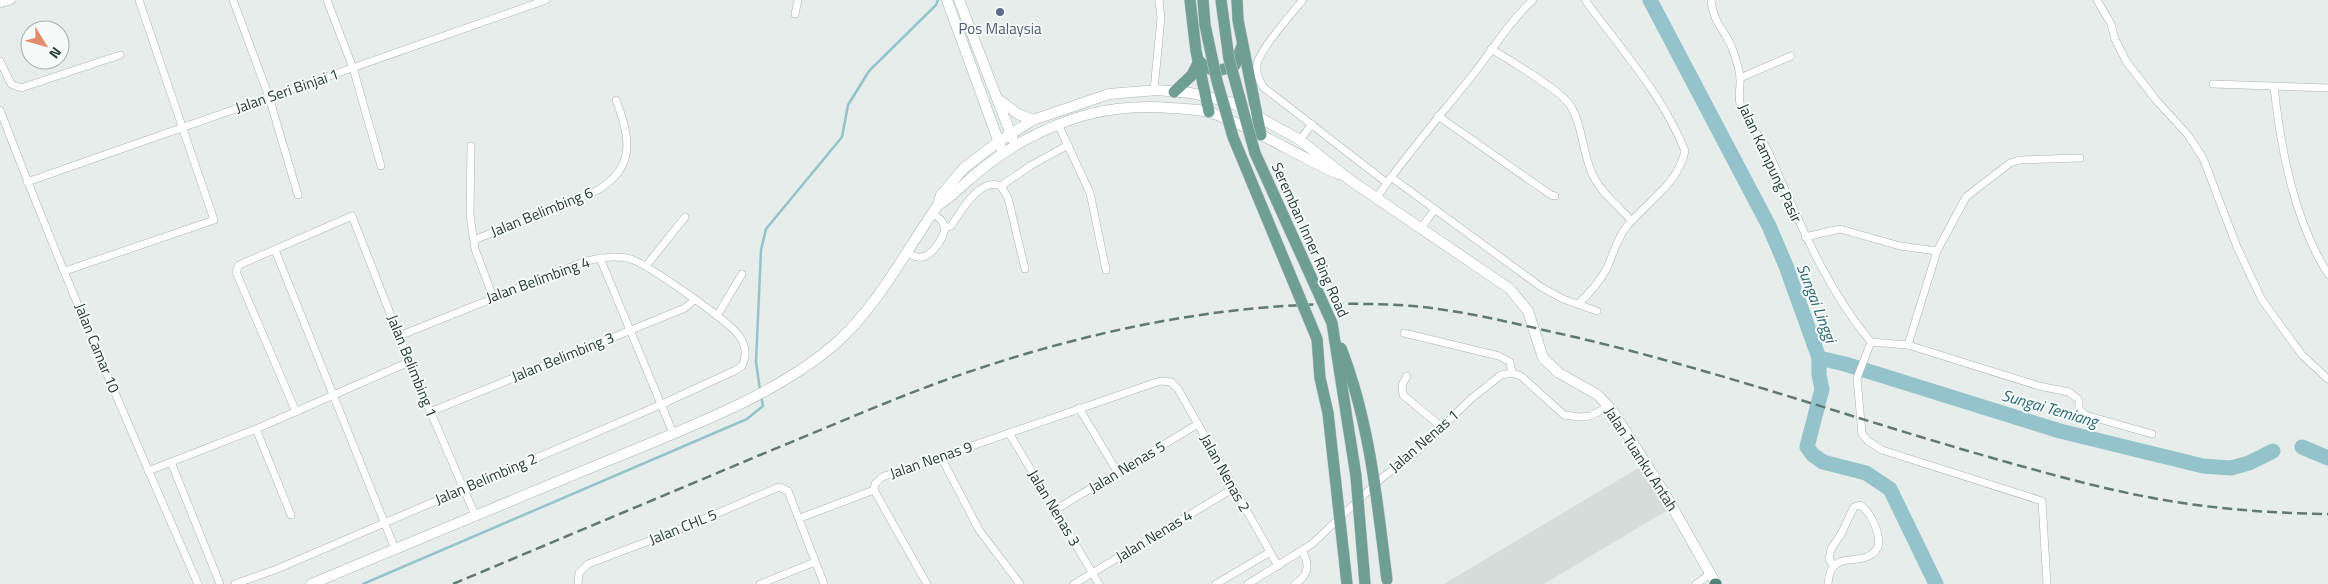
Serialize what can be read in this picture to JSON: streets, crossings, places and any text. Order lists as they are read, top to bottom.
{
  "streets": {
    "main road": ["Seremban Inner Ring Road", "Jalan Tuanku Antah"],
    "street": [
      "Jalan Seri Binjai 1",
      "Jalan Kampung Pasir",
      "Jalan Belimbing 6",
      "Jalan Belimbing 4",
      "Jalan Camar 10",
      "Jalan Belimbing 3",
      "Jalan Belimbing 1",
      "Jalan Nenas 1",
      "Jalan Nenas 9",
      "Jalan Nenas 5",
      "Jalan Nenas 2",
      "Jalan Belimbing 2",
      "Jalan Nenas 3",
      "Jalan CHL 5",
      "Jalan Nenas 4"
    ]
  },
  "crossings": [
    ["Jalan Seri Binjai 1", "Jalan Camar 10"],
    ["Jalan Belimbing 4", "Jalan Belimbing 3"],
    ["Jalan Belimbing 4", "Jalan Belimbing 1"],
    ["Jalan Belimbing 4", "Jalan Belimbing 2"],
    ["Jalan Belimbing 3", "Jalan Belimbing 1"],
    ["Jalan Belimbing 1", "Jalan Belimbing 2"],
    ["Jalan Nenas 1", "Jalan Nenas 2"],
    ["Jalan Nenas 9", "Jalan Nenas 2"],
    ["Jalan Nenas 9", "Jalan Nenas 3"],
    ["Jalan Nenas 5", "Jalan Nenas 2"],
    ["Jalan Nenas 5", "Jalan Nenas 3"],
    ["Jalan Nenas 2", "Jalan Nenas 4"],
    ["Jalan Nenas 3", "Jalan Nenas 4"]
  ],
  "water": ["Sungai Linggi", "Sungai Temiang"],
  "places": ["Pos Malaysia"],
  "north": "bottom right"
}
